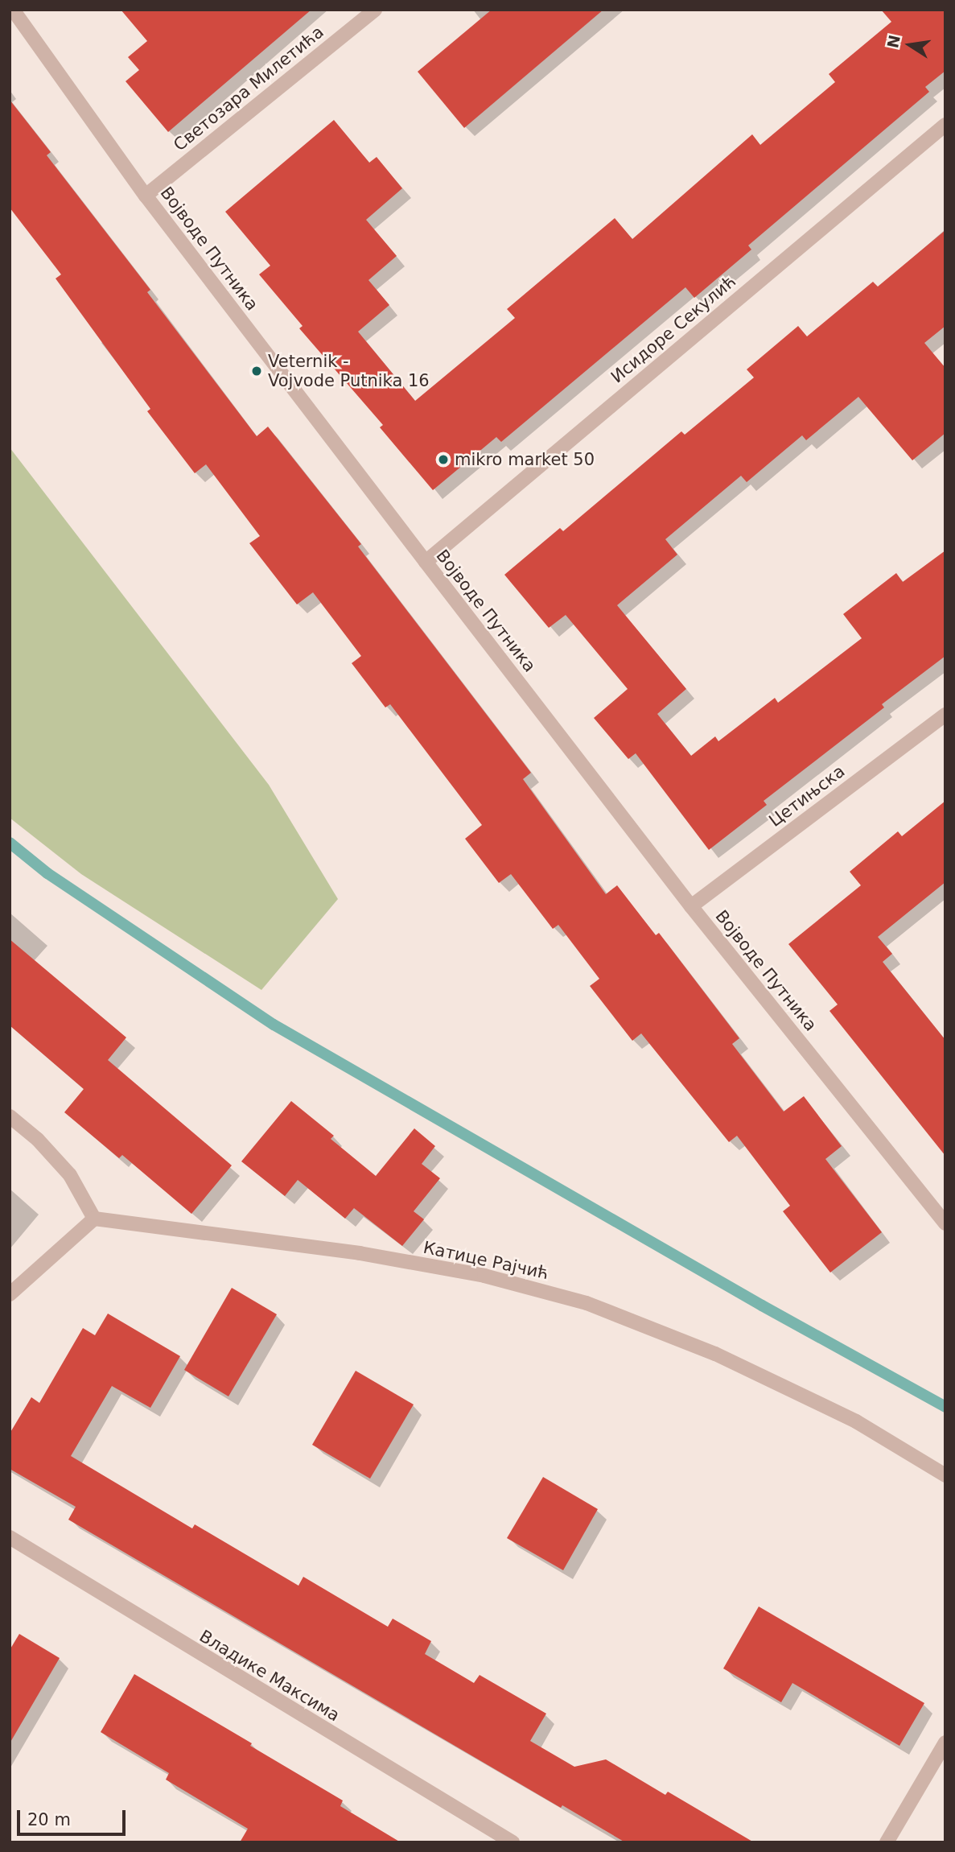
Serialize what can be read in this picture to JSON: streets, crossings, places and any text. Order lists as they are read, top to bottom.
{
  "streets": {
    "street": [
      "Светозара Милетића",
      "Војводе Путника",
      "Исидоре Секулић",
      "Цетињска",
      "Катице Рајчић",
      "Владике Максима"
    ]
  },
  "crossings": [
    ["Светозара Милетића", "Војводе Путника"],
    ["Војводе Путника", "Исидоре Секулић"],
    ["Војводе Путника", "Цетињска"]
  ],
  "places": ["Veternik - Vojvode Putnika 16", "mikro market 50"],
  "scale_bar": "20 m",
  "north": "left"
}
